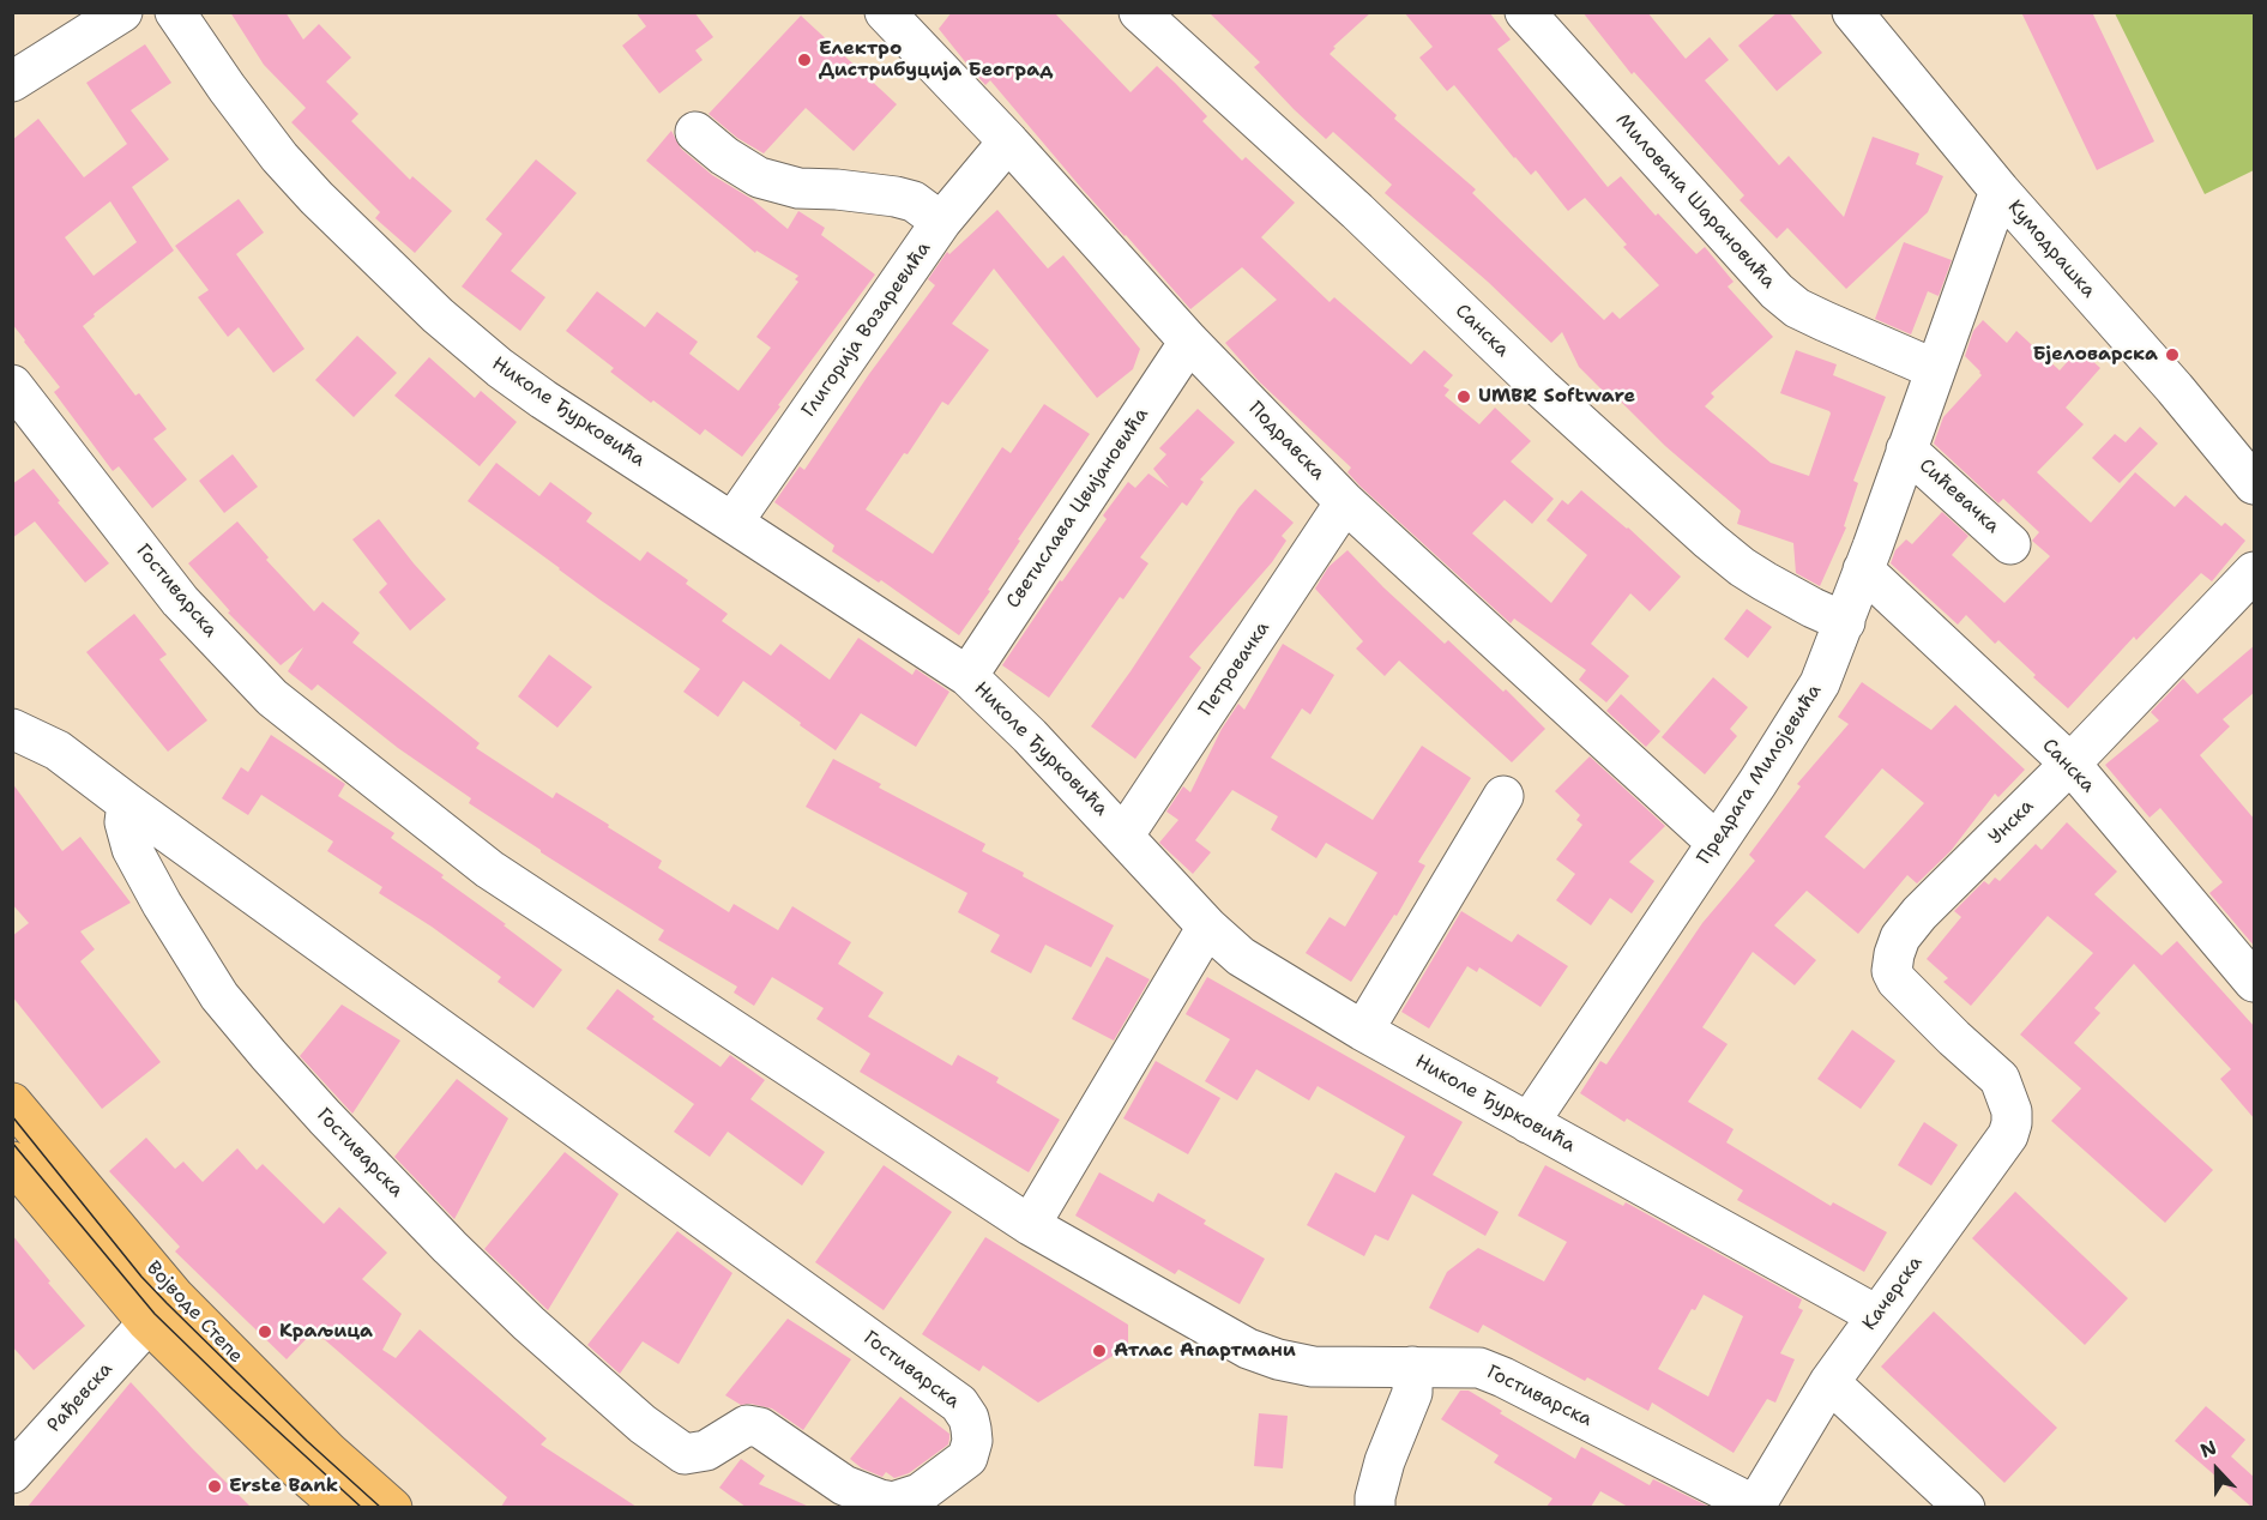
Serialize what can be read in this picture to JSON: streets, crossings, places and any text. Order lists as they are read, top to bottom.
{
  "streets": {
    "main road": ["Војводе Степе"],
    "street": [
      "Милована Шарановића",
      "Кумодрашка",
      "Глигорија Возаревића",
      "Санска",
      "Николе Ђурковића",
      "Подравска",
      "Сићевачка",
      "Светислава Цвијановића",
      "Гостиварска",
      "Петровачка",
      "Предрага Милојевића",
      "Унска",
      "Качерска",
      "Рађевска"
    ]
  },
  "crossings": [
    ["Милована Шарановића", "Предрага Милојевића"],
    ["Кумодрашка", "Предрага Милојевића"],
    ["Глигорија Возаревића", "Николе Ђурковића"],
    ["Глигорија Возаревића", "Подравска"],
    ["Санска", "Предрага Милојевића"],
    ["Санска", "Унска"],
    ["Николе Ђурковића", "Светислава Цвијановића"],
    ["Николе Ђурковића", "Петровачка"],
    ["Николе Ђурковића", "Предрага Милојевића"],
    ["Николе Ђурковића", "Качерска"],
    ["Подравска", "Светислава Цвијановића"],
    ["Подравска", "Петровачка"],
    ["Подравска", "Предрага Милојевића"],
    ["Сићевачка", "Предрага Милојевића"],
    ["Гостиварска", "Качерска"],
    ["Унска", "Качерска"],
    ["Војводе Степе", "Рађевска"]
  ],
  "places": [
    "Електро Дистрибуција Београд",
    "Бјеловарска",
    "UMBR Software",
    "Краљица",
    "Атлас Апартмани",
    "Erste Bank"
  ],
  "north": "top"
}
